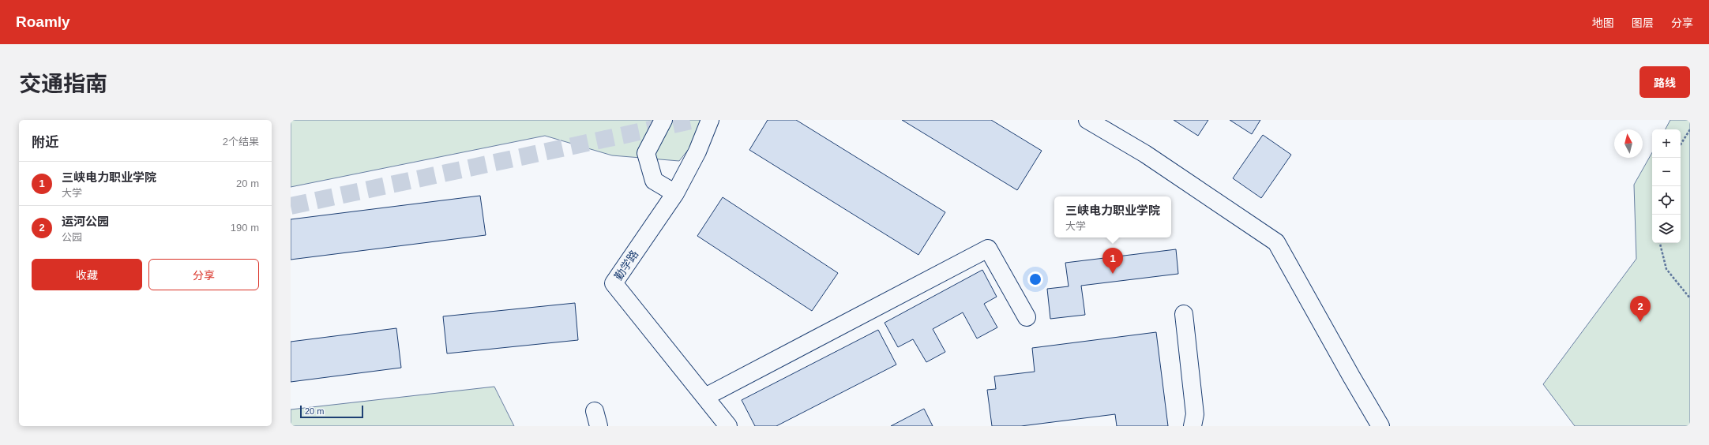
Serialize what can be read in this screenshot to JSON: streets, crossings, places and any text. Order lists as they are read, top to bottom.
{
  "streets": {
    "lane": ["勤学路"]
  },
  "scale_bar": "20 m",
  "north": "top",
  "page": {
    "header": "Roamly",
    "nav": ["地图", "图层", "分享"],
    "title": "交通指南",
    "buttons": [
      "路线",
      ["收藏", "分享"]
    ],
    "heading": ["附近", "2个结果"],
    "map_buttons": ["+", "−"],
    "list": [
      {
        "mark": "1",
        "name": "三峡电力职业学院",
        "note": "大学",
        "value": "20 m"
      },
      {
        "mark": "2",
        "name": "运河公园",
        "note": "公园",
        "value": "190 m"
      }
    ],
    "popup": ["三峡电力职业学院", "大学"],
    "pins": ["1", "2"],
    "scale": "20 m"
  }
}
